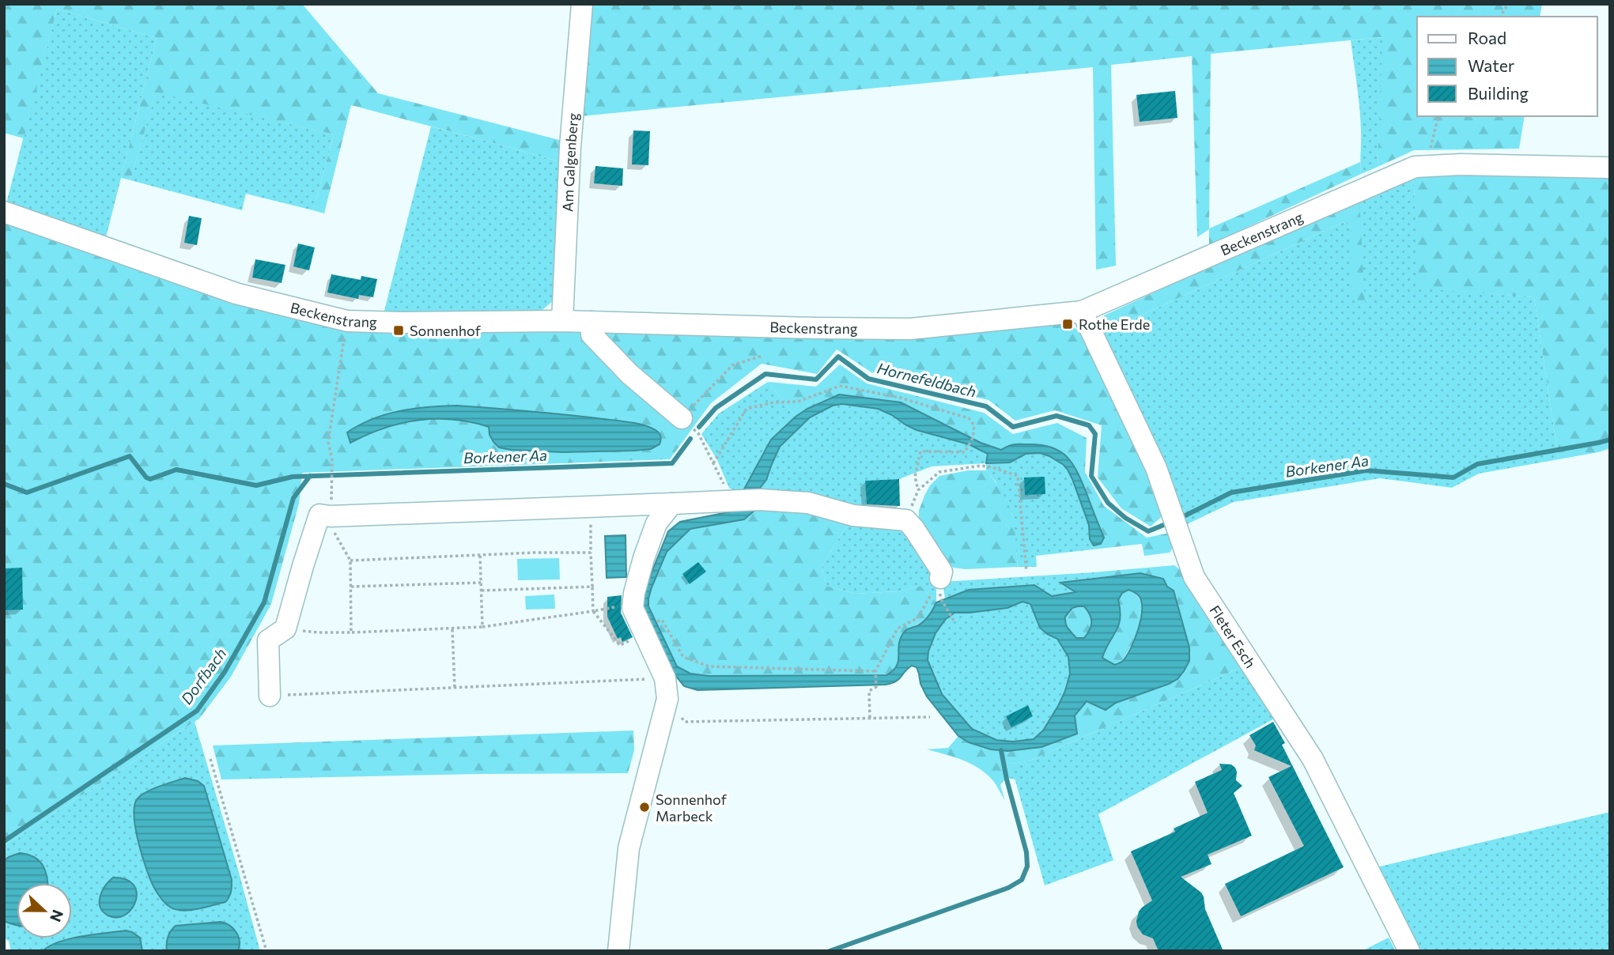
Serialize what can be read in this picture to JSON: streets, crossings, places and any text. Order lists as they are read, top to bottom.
{
  "streets": {
    "street": ["Am Galgenberg", "Beckenstrang", "Fleter Esch"]
  },
  "crossings": [
    ["Am Galgenberg", "Beckenstrang"],
    ["Beckenstrang", "Fleter Esch"]
  ],
  "water": ["Hornefeldbach", "Borkener Aa", "Dorfbach"],
  "places": {
    "transit": ["Rothe Erde", "Sonnenhof"],
    "other": ["Sonnenhof Marbeck"]
  },
  "legend": ["Road", "Water", "Building"],
  "north": "right"
}
